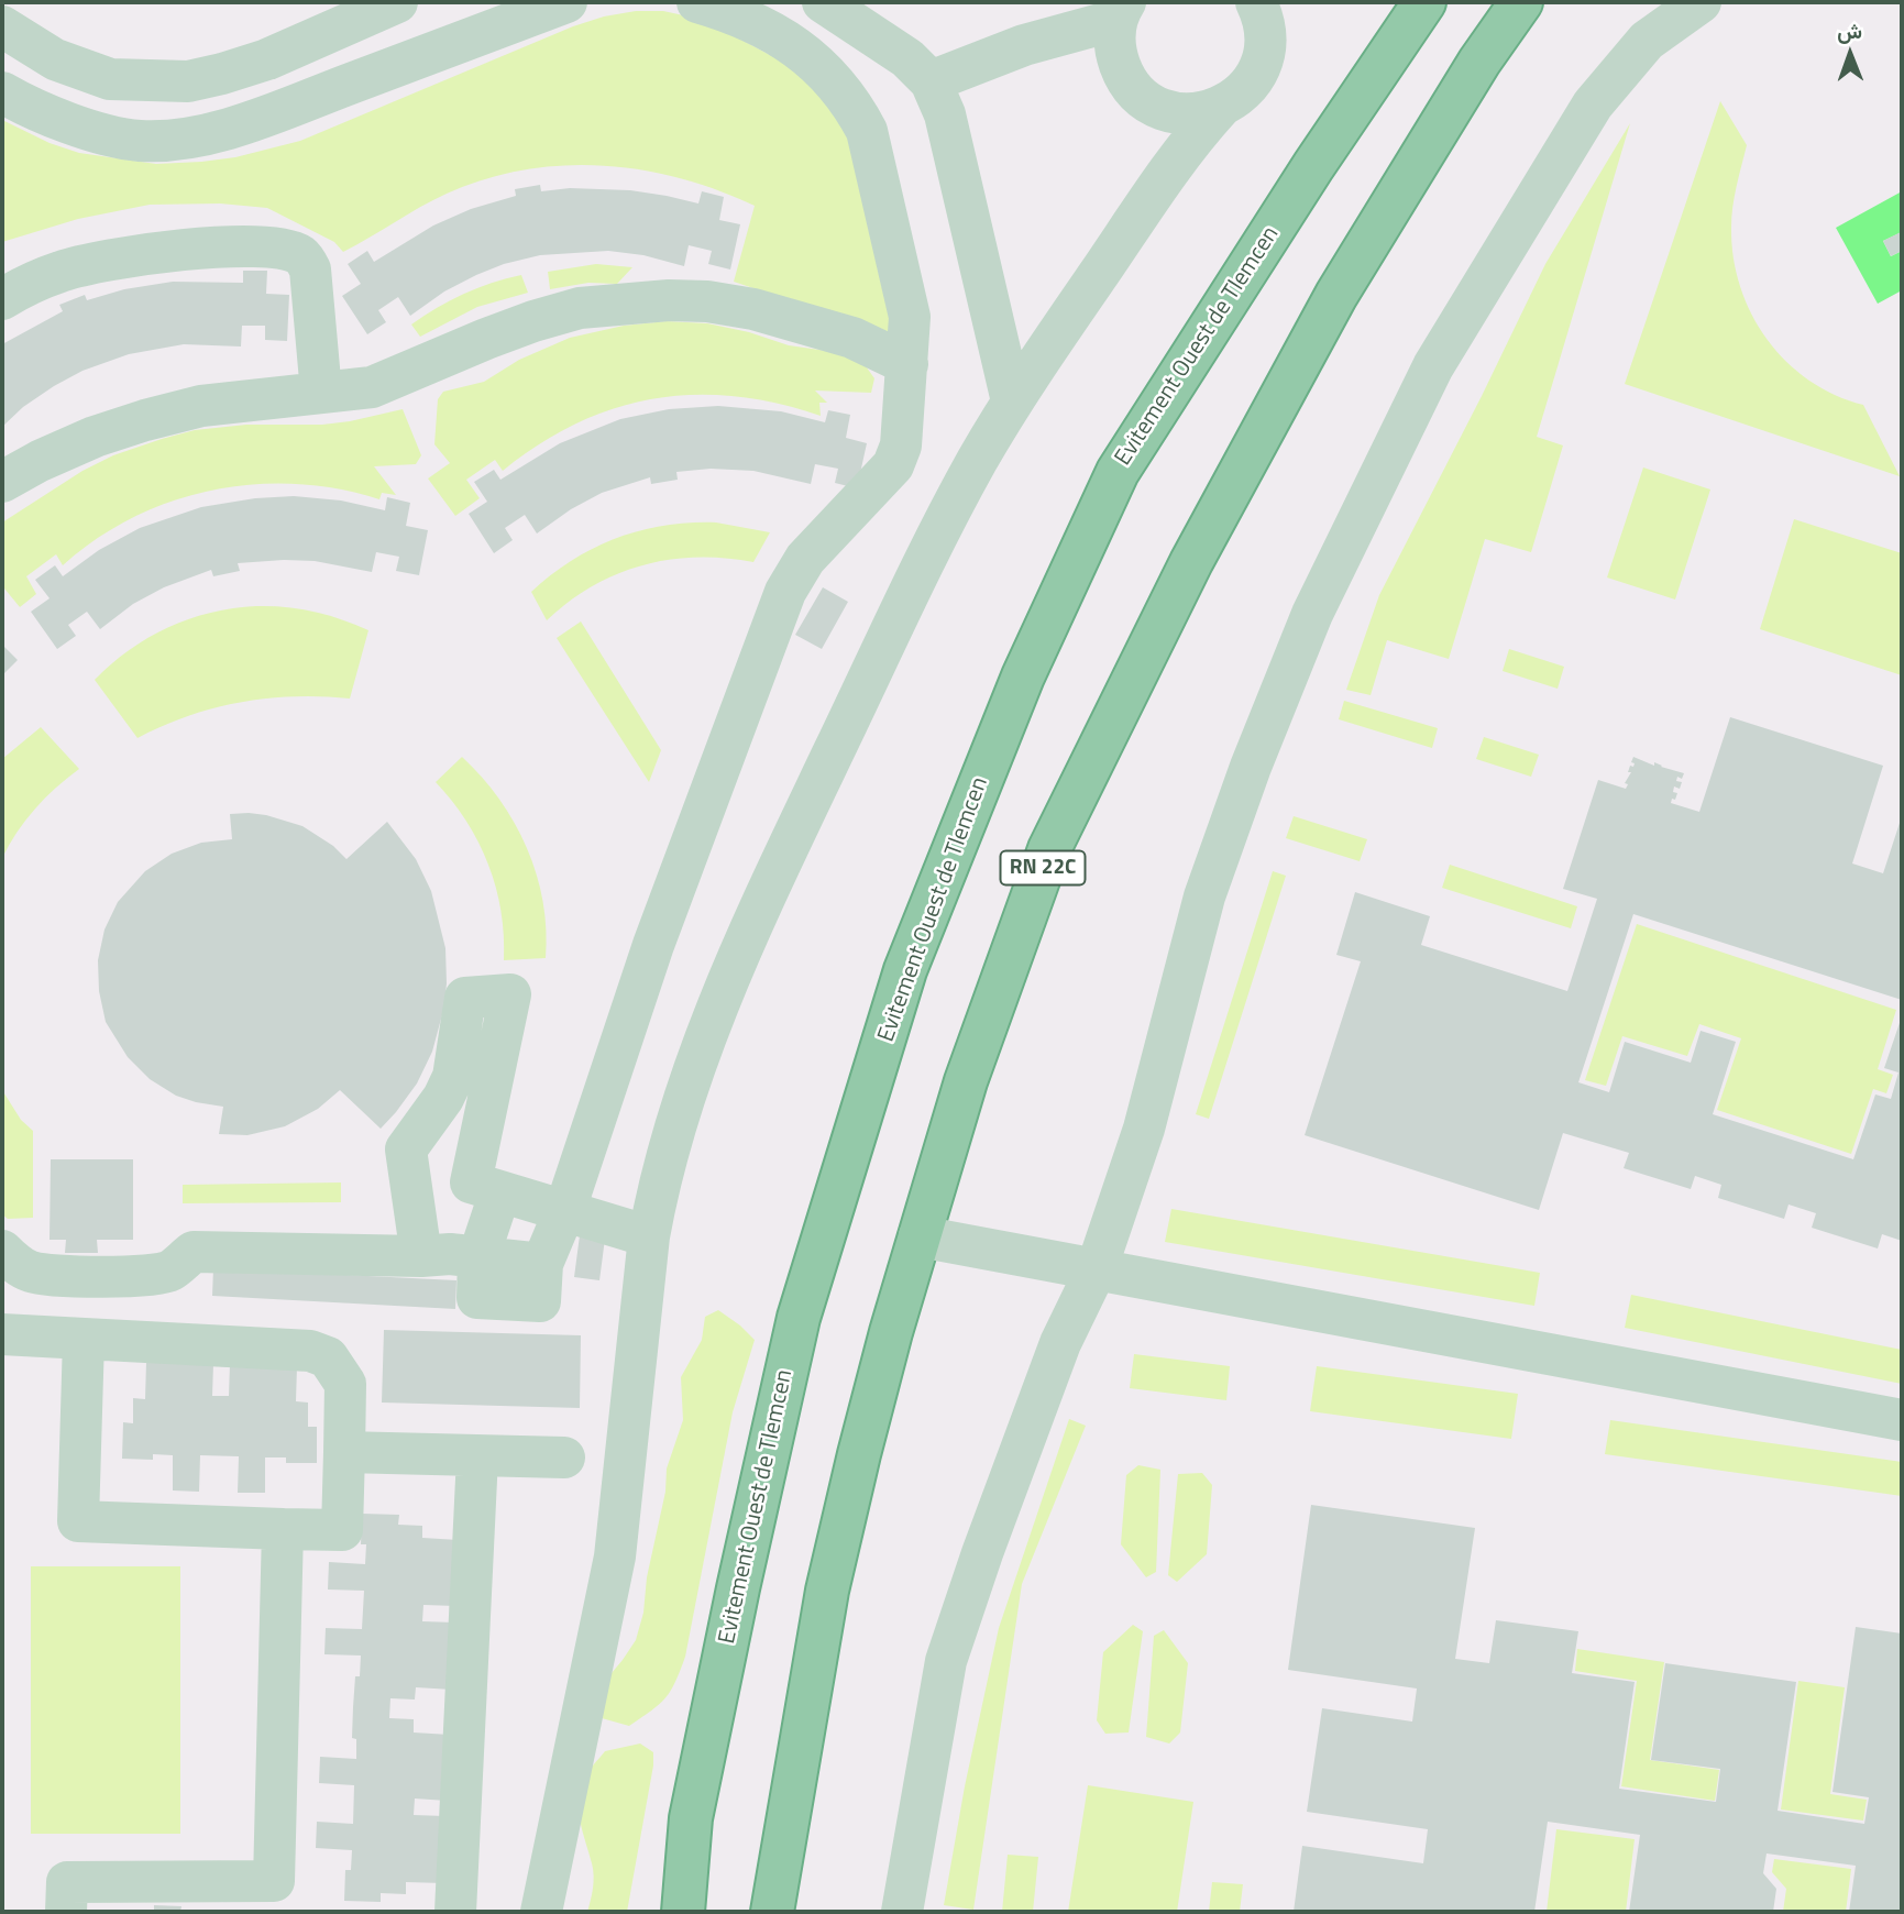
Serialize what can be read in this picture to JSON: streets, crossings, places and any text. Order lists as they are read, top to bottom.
{
  "streets": {
    "highway": ["Evitement Ouest de Tlemcen", "RN 22C"]
  },
  "north": "top"
}
